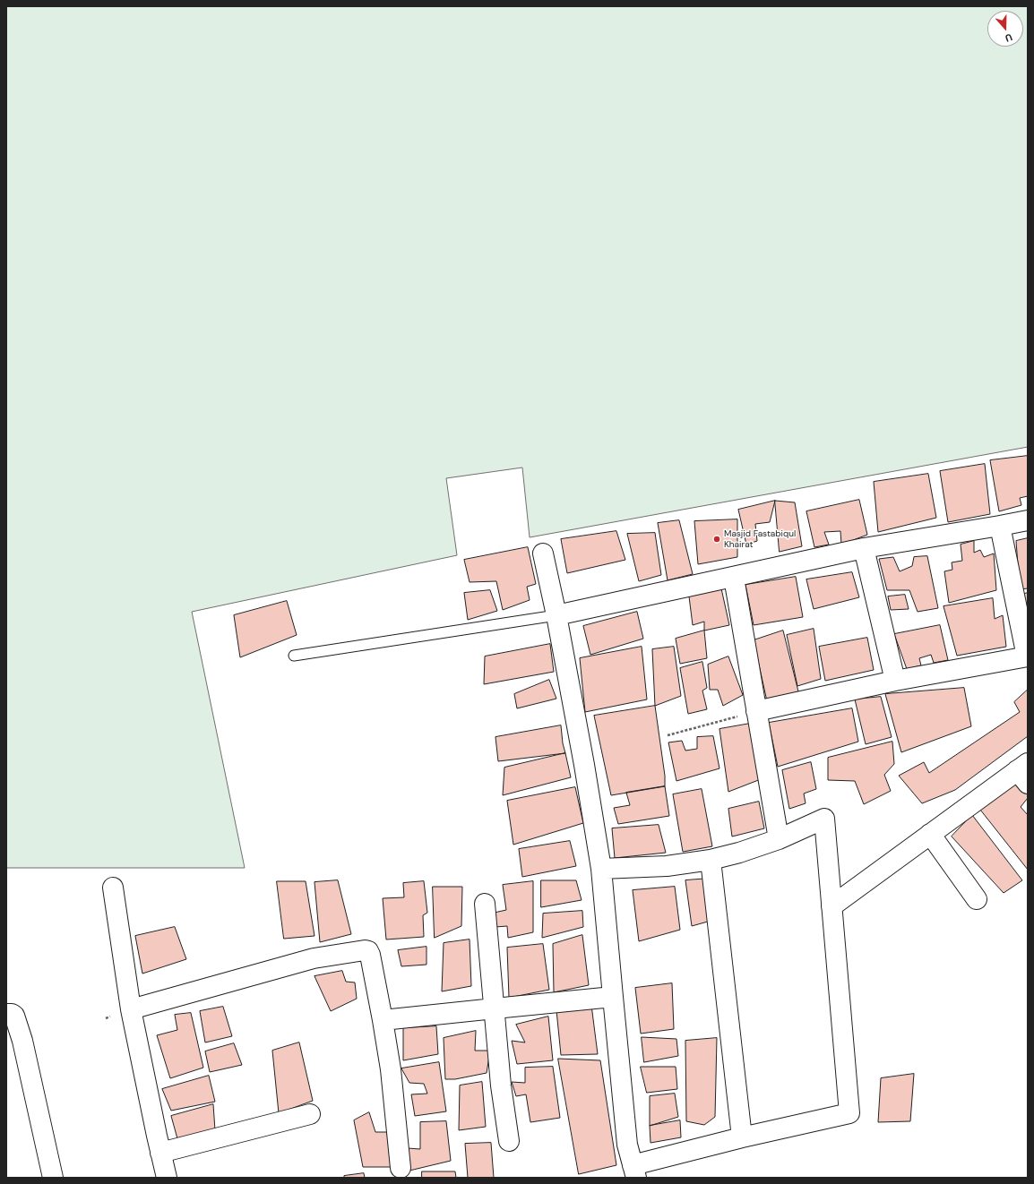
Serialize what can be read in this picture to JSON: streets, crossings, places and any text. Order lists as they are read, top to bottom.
{
  "places": ["Masjid Fastabiqul Khairat"],
  "north": "bottom"
}
